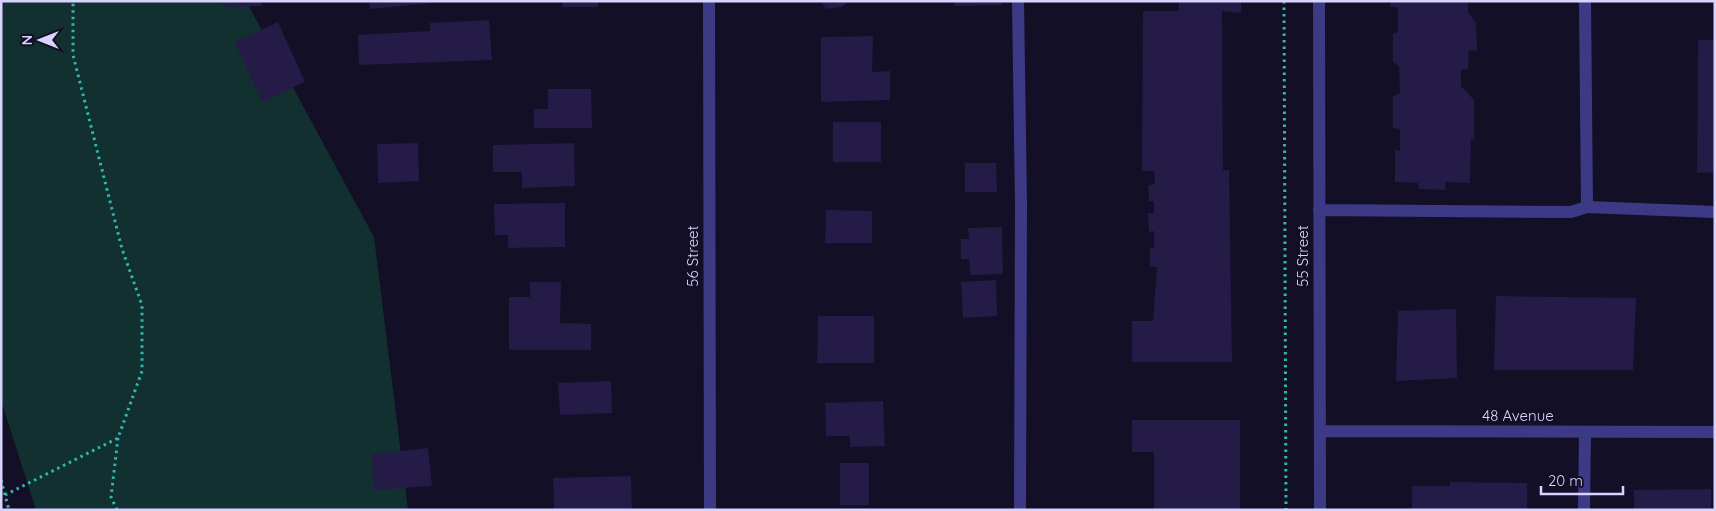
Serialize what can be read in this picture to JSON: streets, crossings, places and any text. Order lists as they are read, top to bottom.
{
  "streets": {
    "street": ["56 Street", "55 Street", "48 Avenue"]
  },
  "crossings": [
    ["55 Street", "48 Avenue"]
  ],
  "scale_bar": "20 m",
  "north": "left"
}
